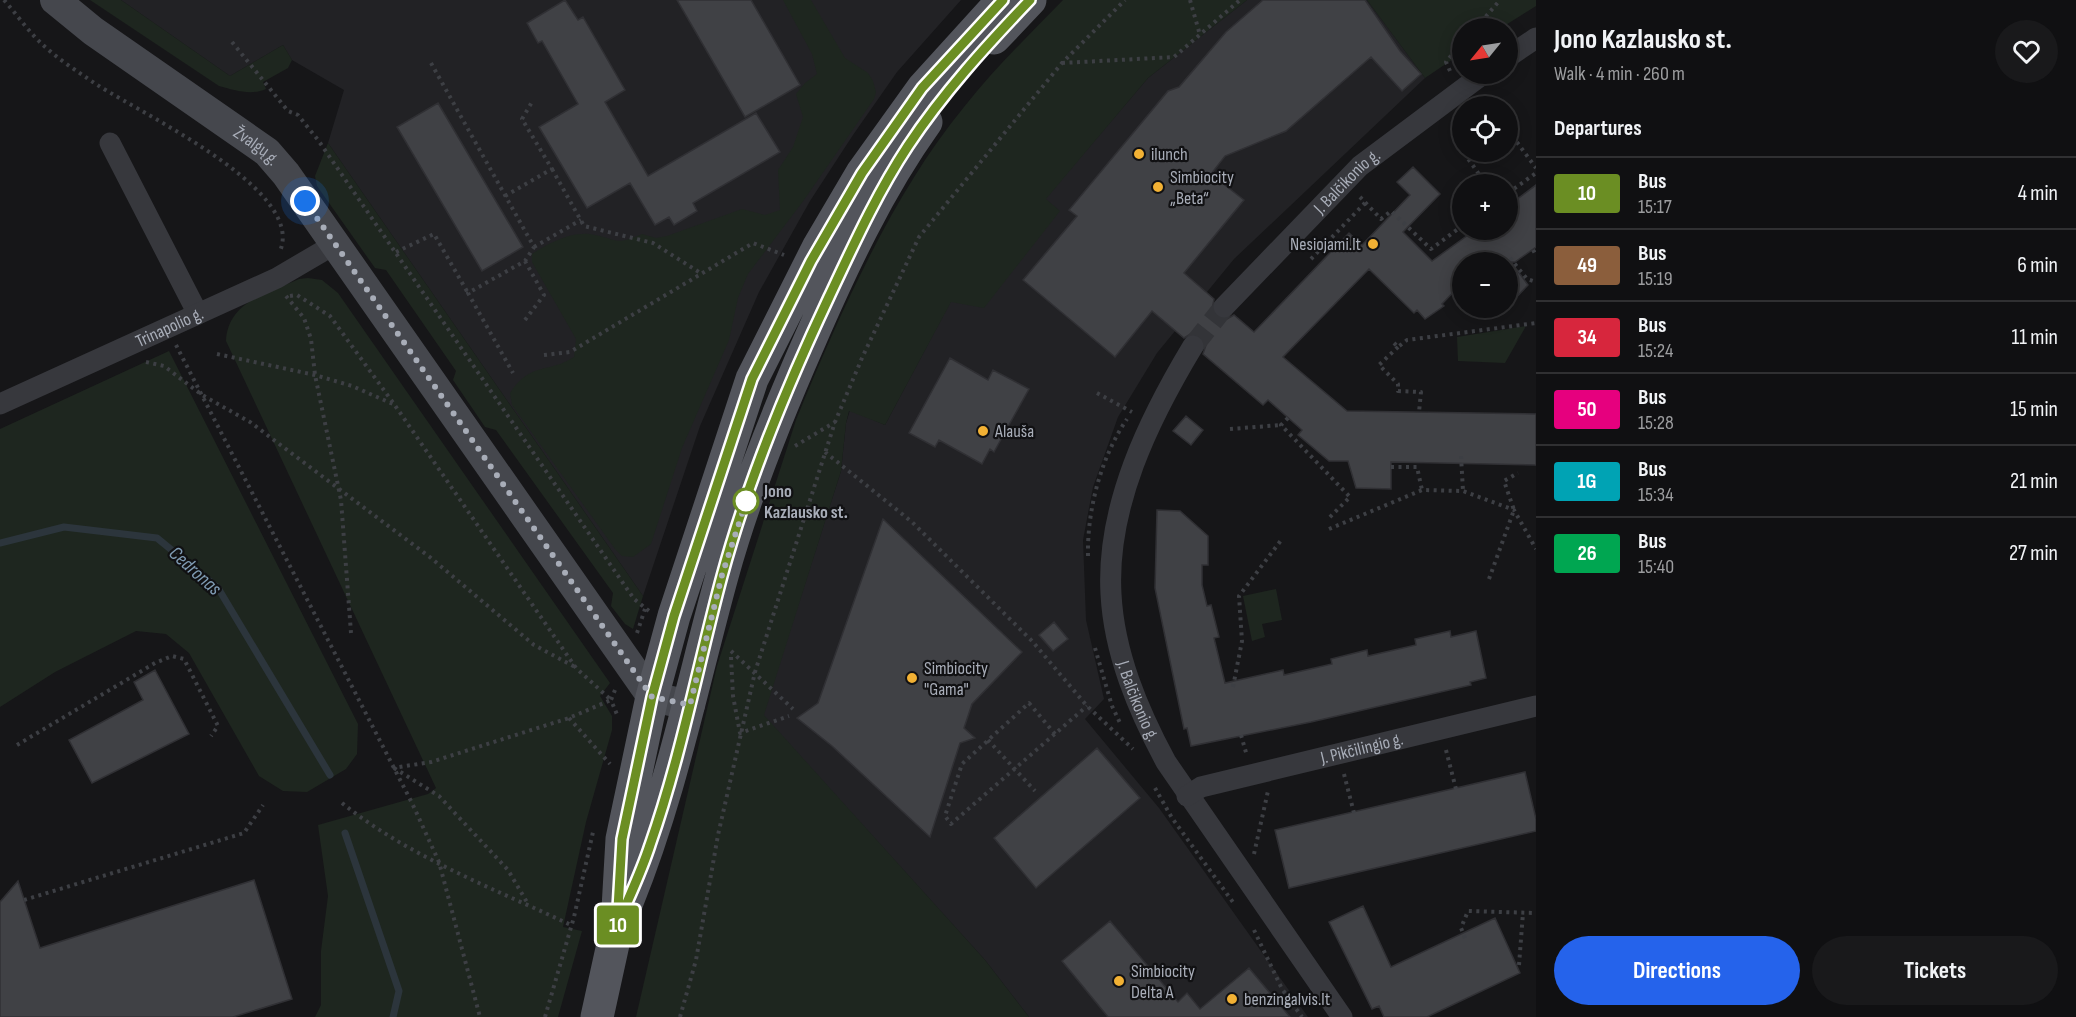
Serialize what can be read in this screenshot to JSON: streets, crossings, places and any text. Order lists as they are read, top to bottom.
{
  "streets": {
    "main road": ["Žvalgų g."],
    "street": ["J. Balčikonio g.", "Trinapolio g.", "J. Pikčilingio g."]
  },
  "crossings": [
    ["Žvalgų g.", "Trinapolio g."],
    ["J. Balčikonio g.", "J. Pikčilingio g."]
  ],
  "water": ["Cedronas"],
  "places": [
    "ilunch",
    "Simbiocity „Beta“",
    "Nesiojami.lt",
    "Alauša",
    "Jono Kazlausko st.",
    "Simbiocity \"Gama\"",
    "Simbiocity Delta A",
    "benzingalvis.lt"
  ],
  "lines": ["bus line 10"],
  "north": "bottom left",
  "page": {
    "on_map": "10",
    "heading": [
      ["Jono Kazlausko st.", "Walk · 4 min · 260 m"],
      "Departures"
    ],
    "map_buttons": ["+", "−"],
    "list": [
      {
        "mark": "10",
        "name": "Bus",
        "note": "15:17",
        "value": "4 min"
      },
      {
        "mark": "49",
        "name": "Bus",
        "note": "15:19",
        "value": "6 min"
      },
      {
        "mark": "34",
        "name": "Bus",
        "note": "15:24",
        "value": "11 min"
      },
      {
        "mark": "50",
        "name": "Bus",
        "note": "15:28",
        "value": "15 min"
      },
      {
        "mark": "1G",
        "name": "Bus",
        "note": "15:34",
        "value": "21 min"
      },
      {
        "mark": "26",
        "name": "Bus",
        "note": "15:40",
        "value": "27 min"
      }
    ],
    "buttons": ["Directions", "Tickets"]
  }
}
